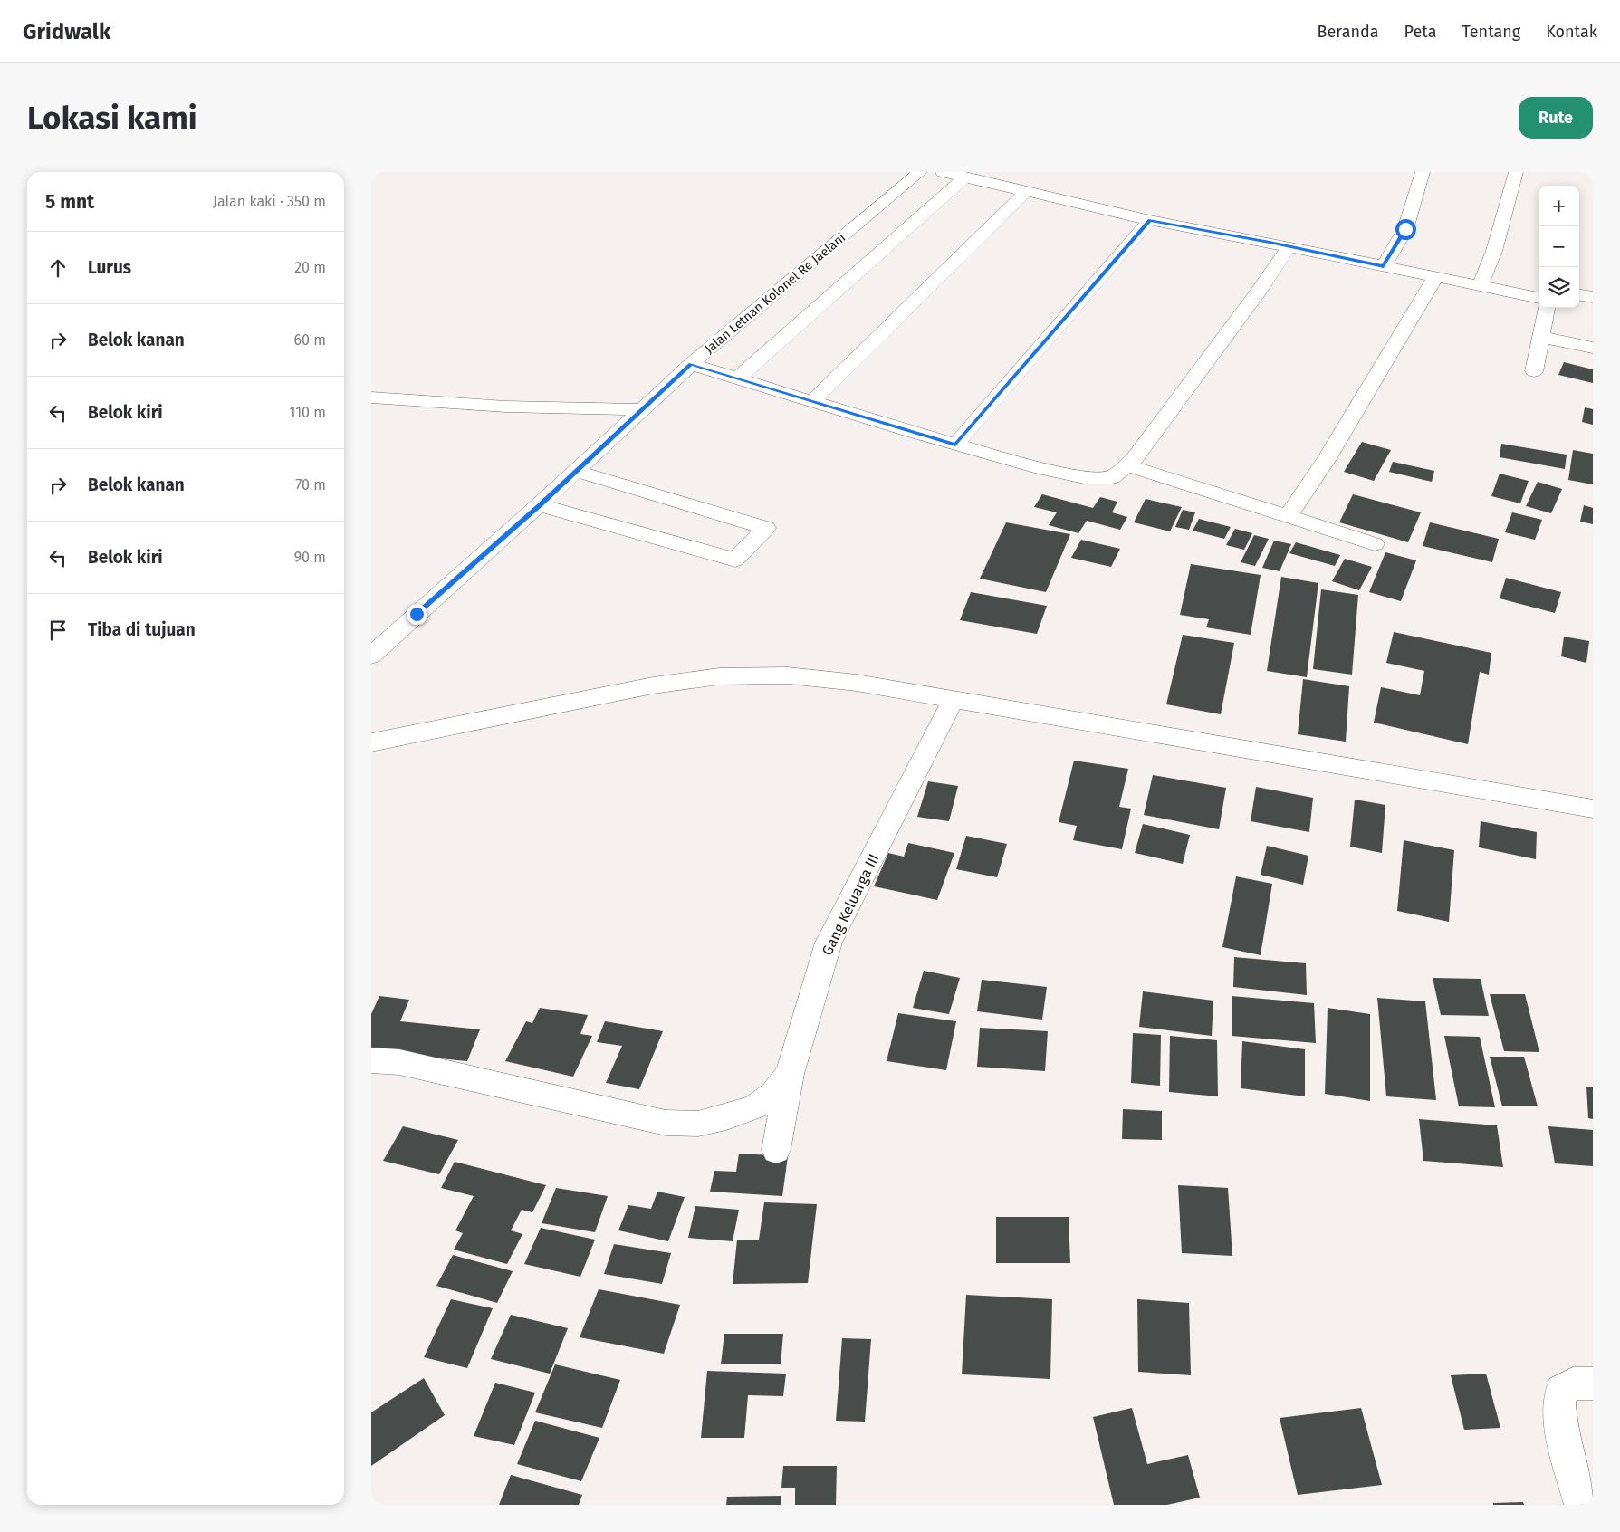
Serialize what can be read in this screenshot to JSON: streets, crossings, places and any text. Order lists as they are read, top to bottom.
{
  "streets": {
    "street": ["Jalan Letnan Kolonel Re Jaelani", "Gang Keluarga III"]
  },
  "page": {
    "header": "Gridwalk",
    "nav": [
      "Beranda",
      "Peta",
      "Tentang",
      "Kontak"
    ],
    "buttons": "Rute",
    "title": "Lokasi kami",
    "heading": ["5 mnt", "Jalan kaki · 350 m"],
    "map_buttons": ["+", "−"],
    "list": [
      ["Lurus", "20 m"],
      ["Belok kanan", "60 m"],
      ["Belok kiri", "110 m"],
      ["Belok kanan", "70 m"],
      ["Belok kiri", "90 m"],
      "Tiba di tujuan"
    ]
  }
}
